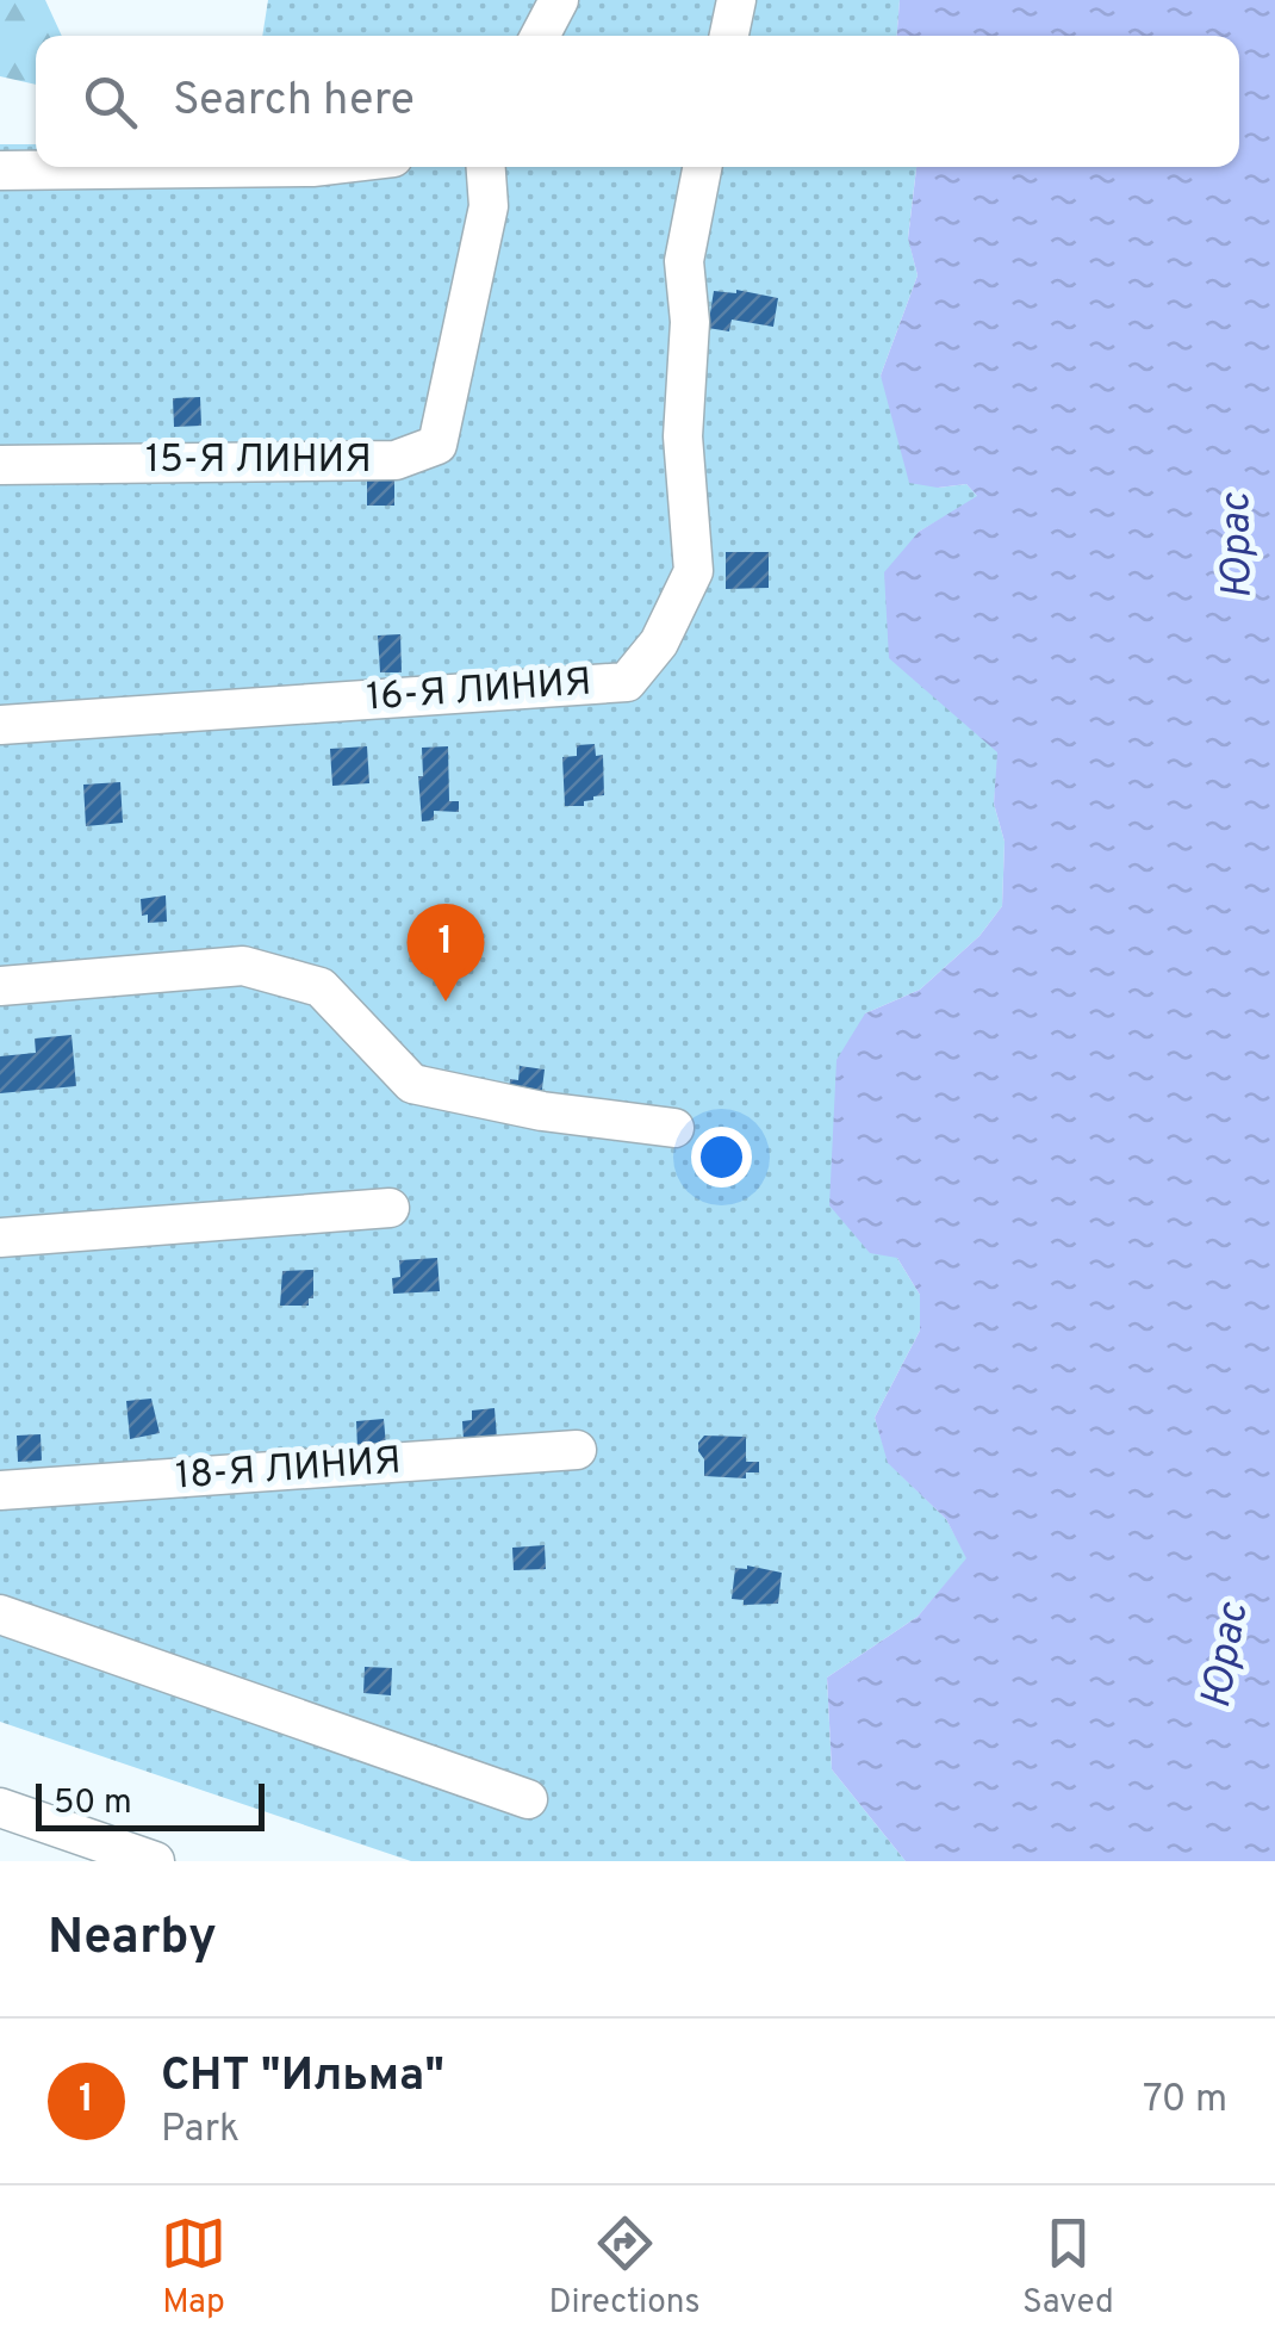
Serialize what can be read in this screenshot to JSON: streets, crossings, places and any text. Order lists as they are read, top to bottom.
{
  "streets": {
    "street": ["15-Я ЛИНИЯ", "16-Я ЛИНИЯ", "18-Я ЛИНИЯ"]
  },
  "water": ["Юрас"],
  "scale_bar": "50 m",
  "page": {
    "search": "Search here",
    "pins": "1",
    "scale": "50 m",
    "heading": "Nearby",
    "list": [
      {
        "mark": "1",
        "name": "СНТ \"Ильма\"",
        "note": "Park",
        "value": "70 m"
      }
    ],
    "nav": ["Map", "Directions", "Saved"]
  }
}
